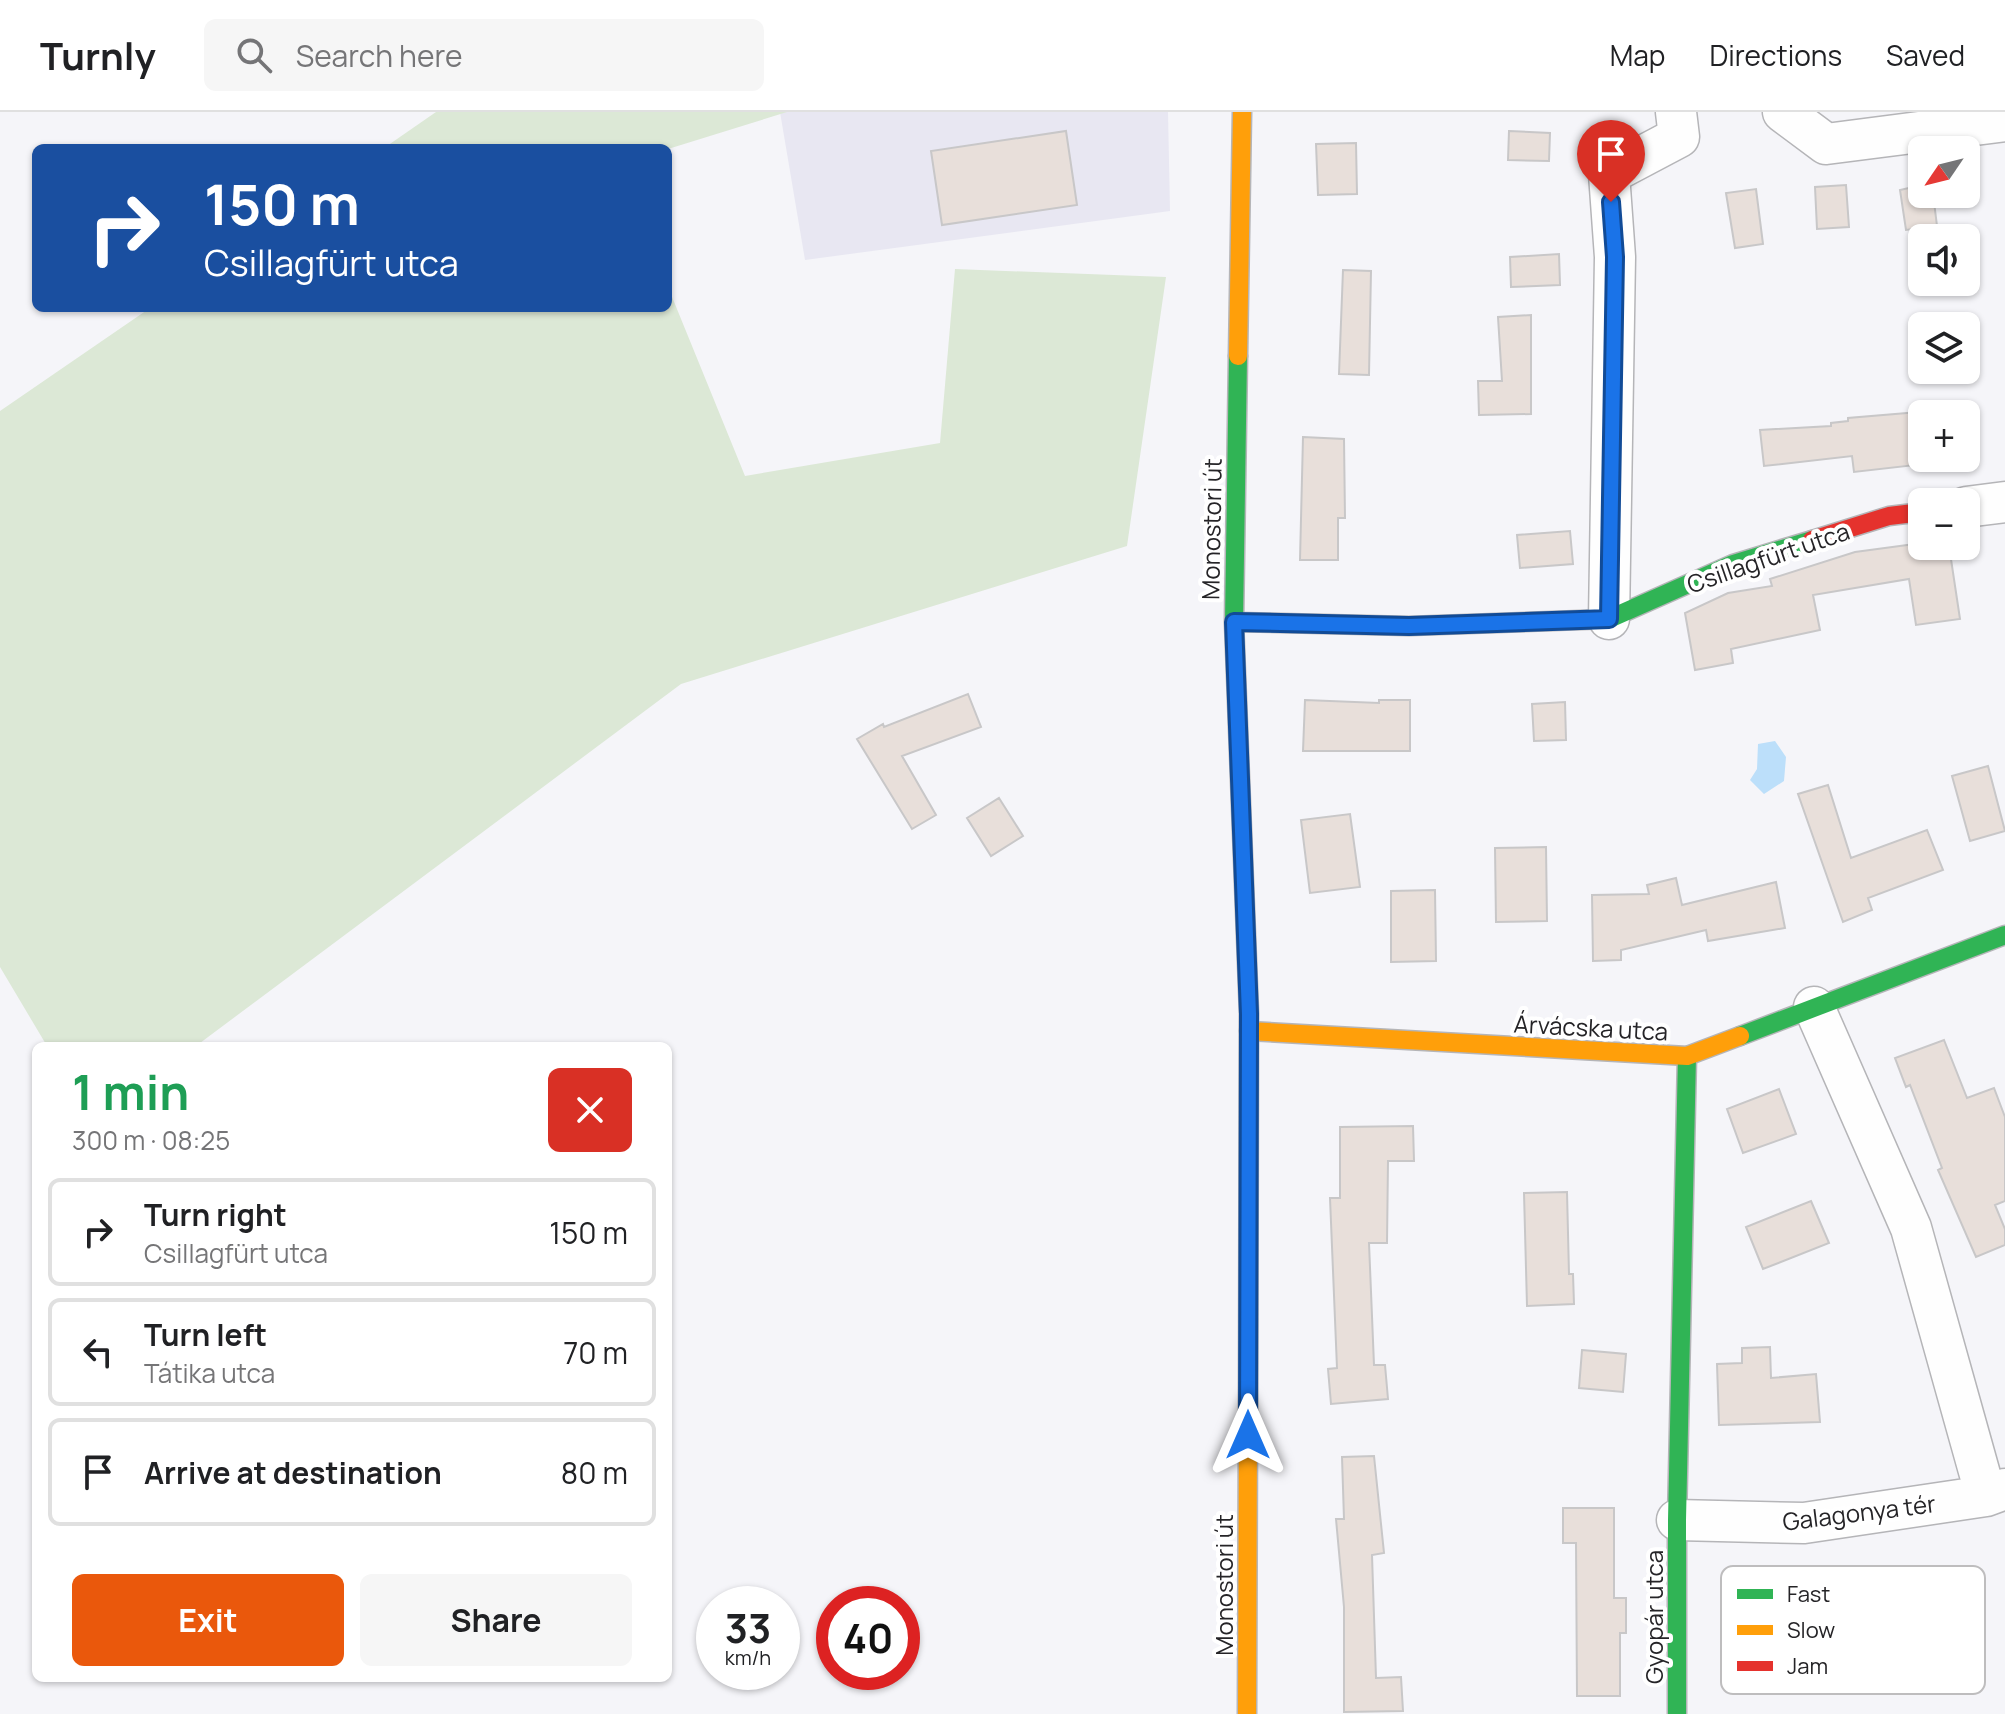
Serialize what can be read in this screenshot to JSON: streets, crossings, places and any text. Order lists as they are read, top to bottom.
{
  "streets": {
    "street": [
      "Monostori út",
      "Csillagfürt utca",
      "Árvácska utca",
      "Galagonya tér",
      "Gyopár utca"
    ]
  },
  "crossings": [
    ["Monostori út", "Csillagfürt utca"],
    ["Monostori út", "Árvácska utca"],
    ["Árvácska utca", "Galagonya tér"],
    ["Galagonya tér", "Gyopár utca"]
  ],
  "legend": ["Fast", "Slow", "Jam"],
  "north": "bottom left",
  "page": {
    "header": "Turnly",
    "search": "Search here",
    "nav": ["Map", "Directions", "Saved"],
    "map_buttons": ["+", "−"],
    "turn": ["150 m", "Csillagfürt utca"],
    "heading": ["1 min", "300 m · 08:25"],
    "list": [
      {
        "name": "Turn right",
        "note": "Csillagfürt utca",
        "value": "150 m"
      },
      {
        "name": "Turn left",
        "note": "Tátika utca",
        "value": "70 m"
      },
      {
        "name": "Arrive at destination",
        "value": "80 m"
      }
    ],
    "buttons": ["Exit", "Share"],
    "speed": "33 km/h",
    "limit": "40"
  }
}
